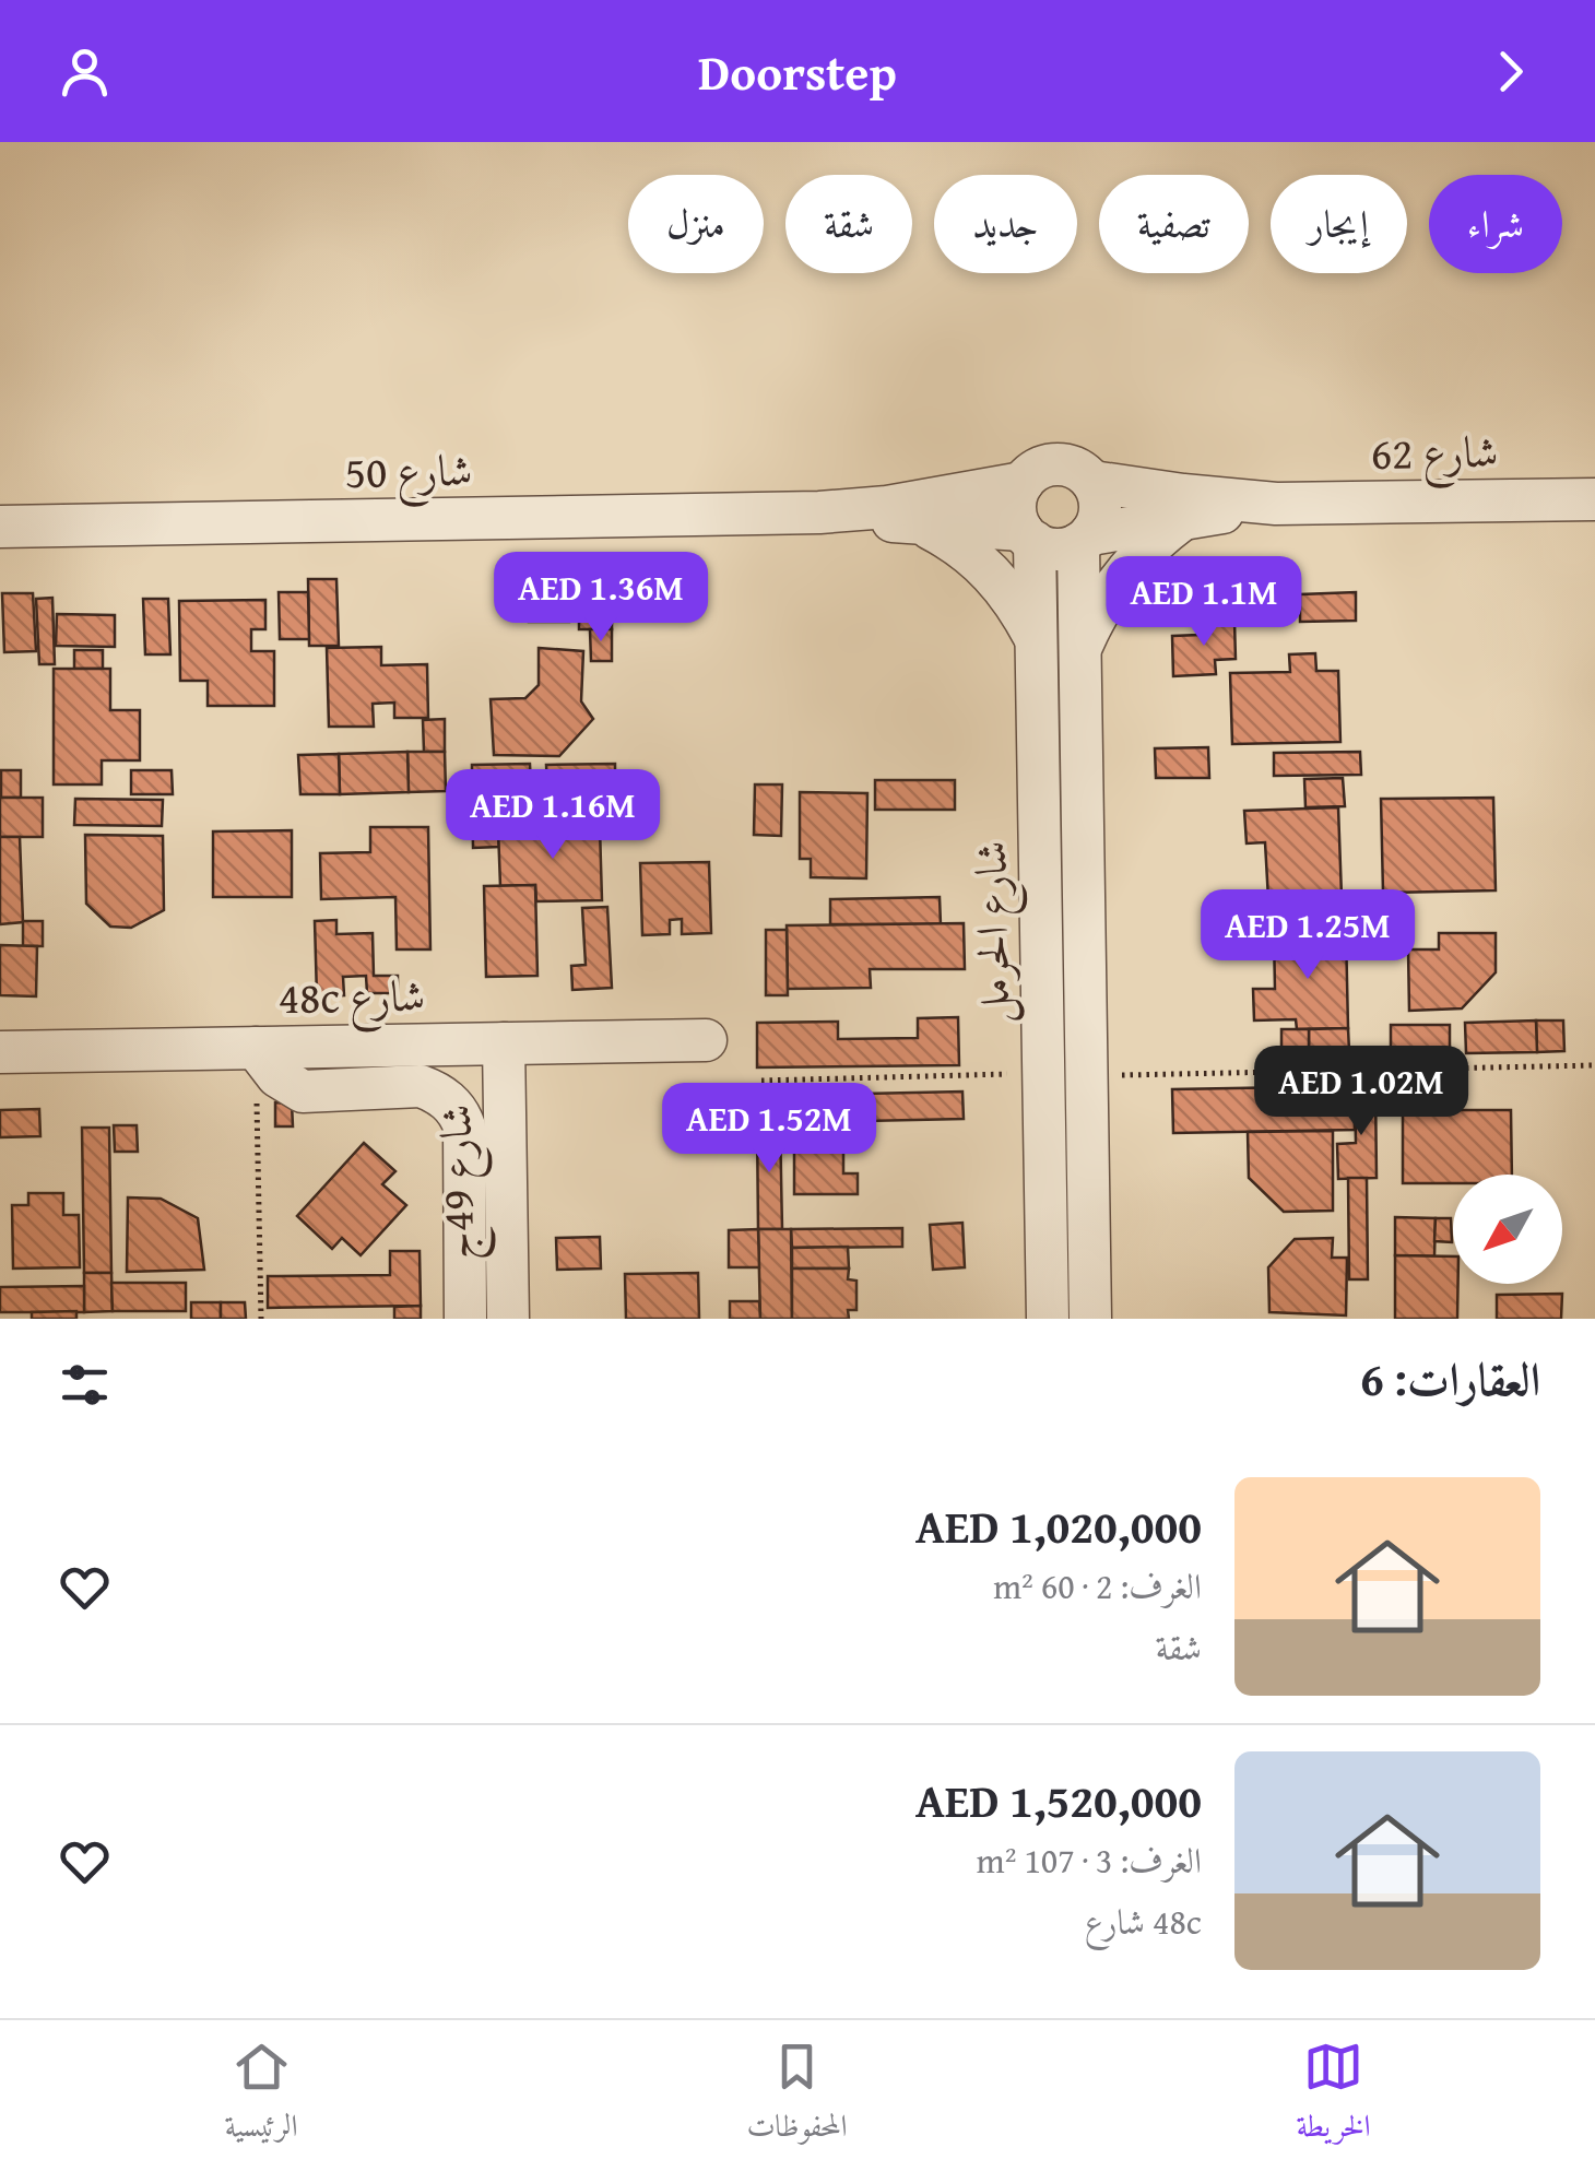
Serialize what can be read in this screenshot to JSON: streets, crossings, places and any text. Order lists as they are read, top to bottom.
{
  "streets": {
    "street": [
      "شارع 62",
      "شارع 50",
      "شارع الحرمل",
      "48c شارع",
      "شارع 49ج"
    ]
  },
  "crossings": [
    ["شارع 62", "شارع 50"],
    ["شارع 62", "شارع الحرمل"],
    ["شارع 50", "شارع الحرمل"],
    ["48c شارع", "شارع 49ج"]
  ],
  "north": "bottom left",
  "page": {
    "header": "Doorstep",
    "chip": [
      "شراء",
      "إيجار",
      "تصفية",
      "جديد",
      "شقة",
      "منزل"
    ],
    "price": [
      "AED 1.36M",
      "AED 1.1M",
      "AED 1.16M",
      "AED 1.25M",
      "AED 1.02M",
      "AED 1.52M"
    ],
    "heading": "العقارات: 6",
    "list": [
      {
        "name": "AED 1,020,000",
        "note": "الغرف: 2 · 60 m² · شقة"
      },
      {
        "name": "AED 1,520,000",
        "note": "الغرف: 3 · 107 m² · 48c شارع"
      }
    ],
    "tabs": ["الخريطة", "المحفوظات", "الرئيسية"]
  }
}
